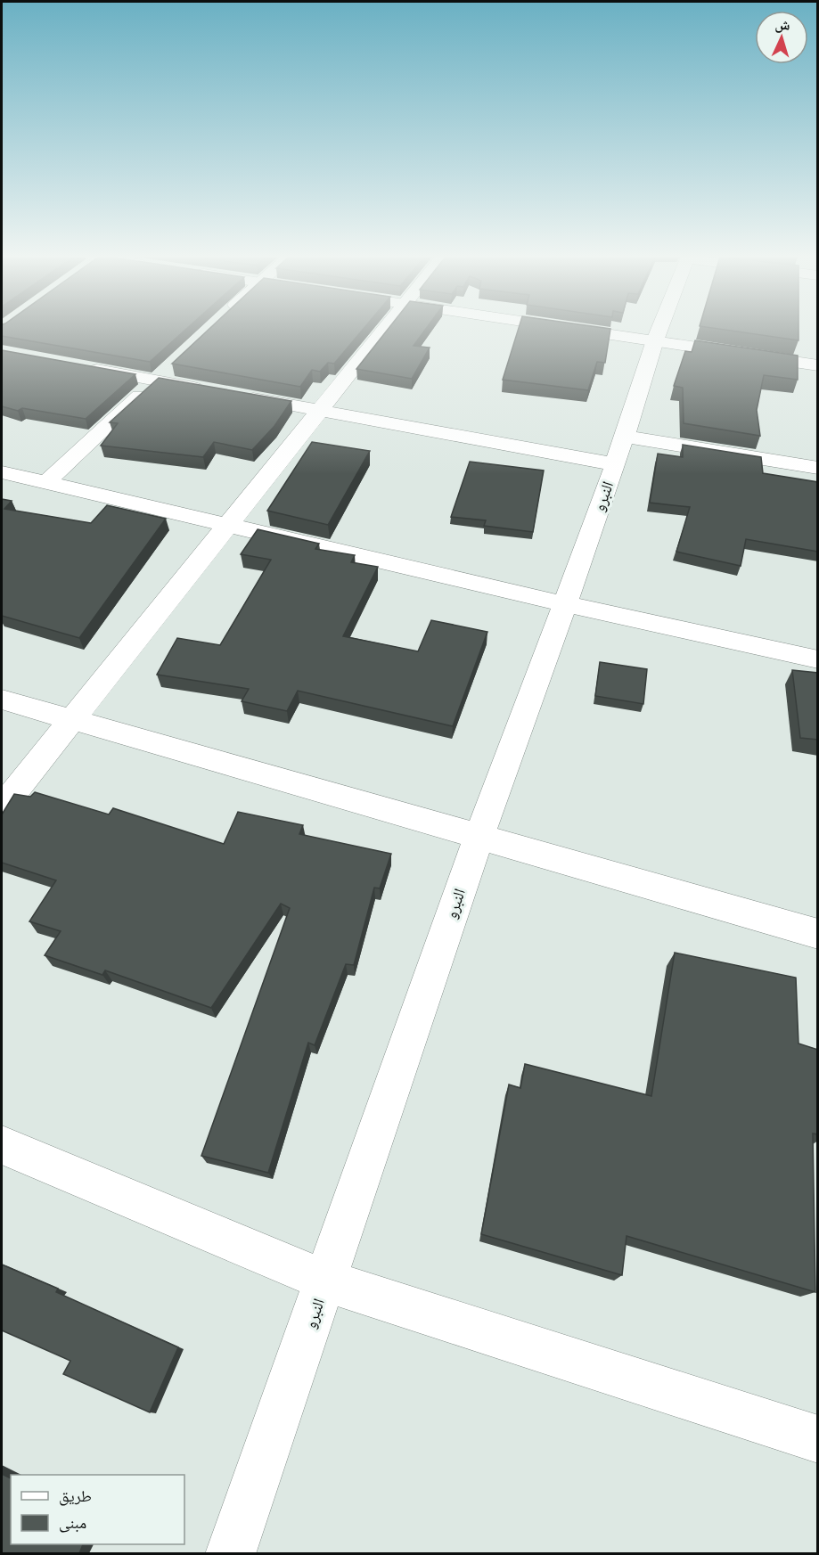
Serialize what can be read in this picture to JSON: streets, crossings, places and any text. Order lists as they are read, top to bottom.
{
  "streets": {
    "street": ["النبرو"]
  },
  "legend": ["طريق", "مبنى"],
  "north": "top"
}
